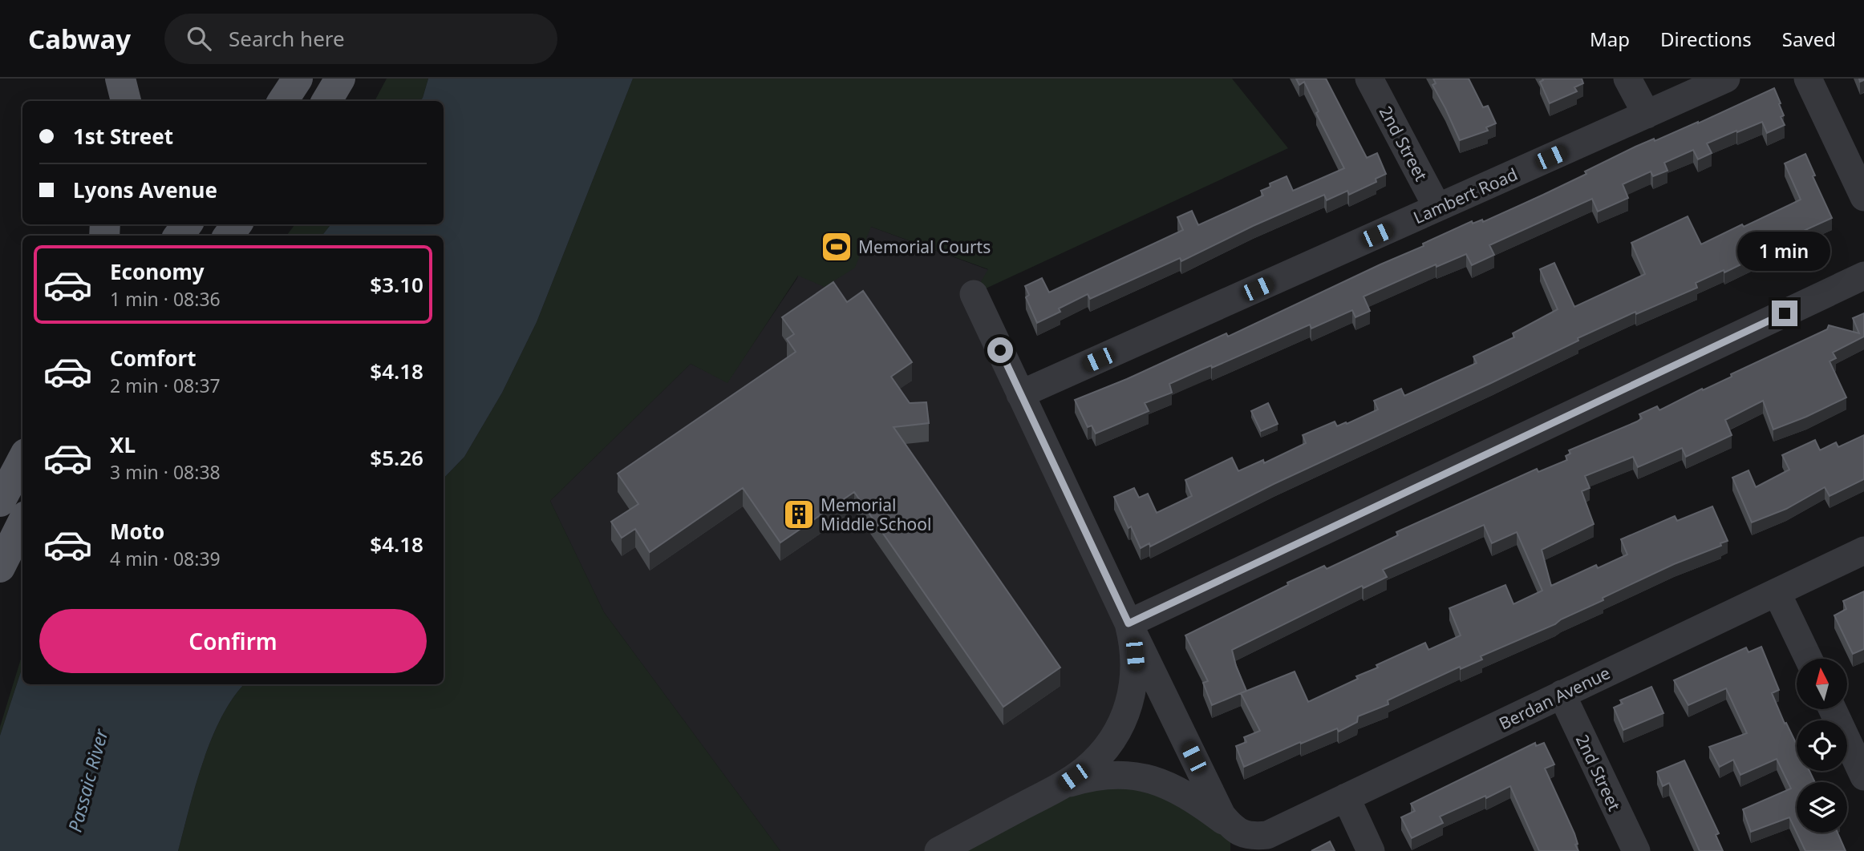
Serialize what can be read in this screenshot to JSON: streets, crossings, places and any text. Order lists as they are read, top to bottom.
{
  "streets": {
    "street": ["2nd Street", "Lambert Road", "Berdan Avenue"]
  },
  "crossings": [
    ["2nd Street", "Lambert Road"],
    ["2nd Street", "Berdan Avenue"]
  ],
  "water": ["Passaic River"],
  "places": {
    "sports": ["Memorial Courts"],
    "building": ["Memorial Middle School"]
  },
  "north": "top",
  "page": {
    "header": "Cabway",
    "search": "Search here",
    "nav": ["Map", "Directions", "Saved"],
    "banner": ["1st Street", "Lyons Avenue"],
    "bubble": "1 min",
    "list": [
      {
        "name": "Economy",
        "note": "1 min · 08:36",
        "value": "$3.10"
      },
      {
        "name": "Comfort",
        "note": "2 min · 08:37",
        "value": "$4.18"
      },
      {
        "name": "XL",
        "note": "3 min · 08:38",
        "value": "$5.26"
      },
      {
        "name": "Moto",
        "note": "4 min · 08:39",
        "value": "$4.18"
      }
    ],
    "buttons": "Confirm"
  }
}
